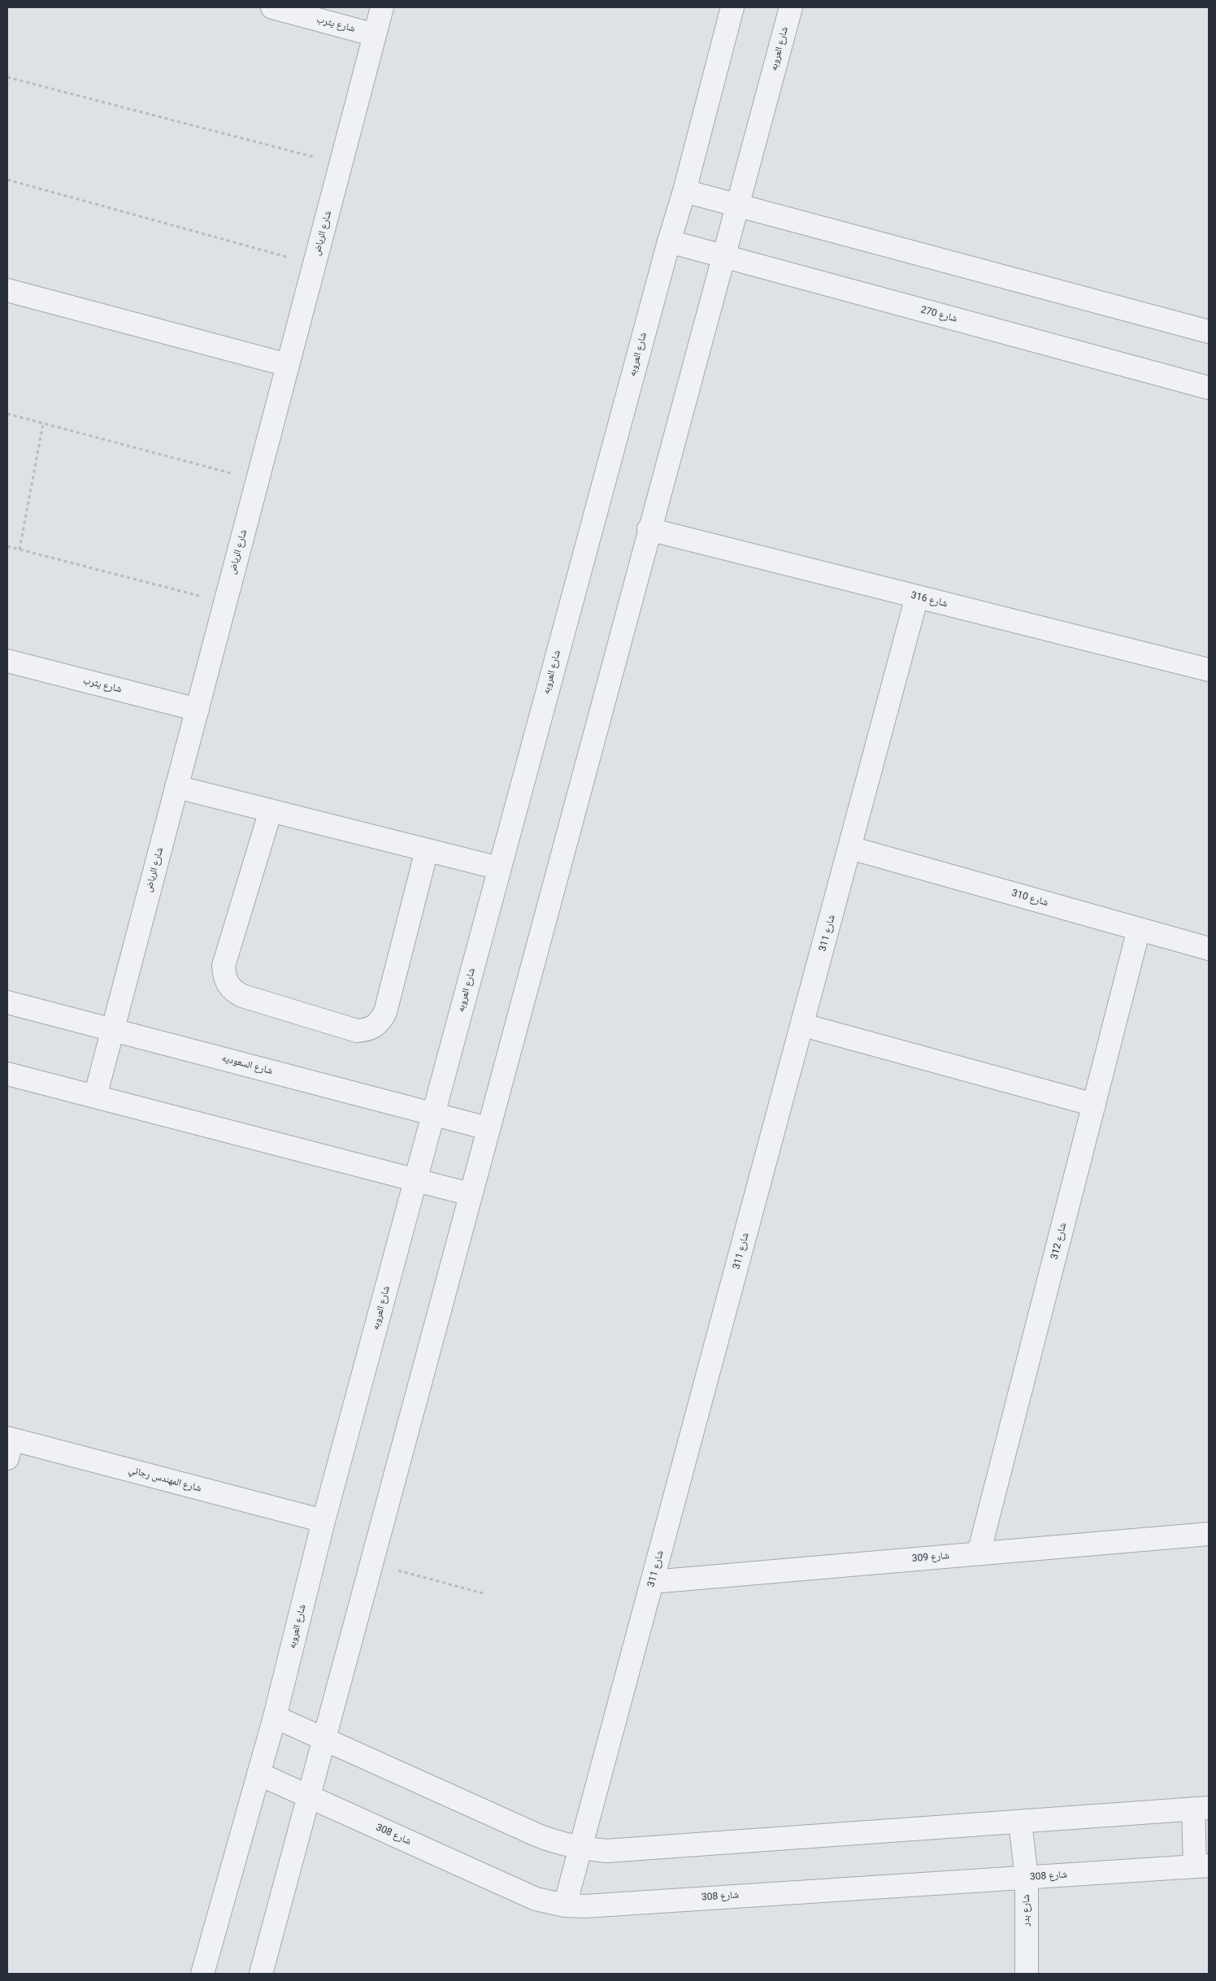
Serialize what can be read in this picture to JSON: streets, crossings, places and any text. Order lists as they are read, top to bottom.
{
  "streets": {
    "street": [
      "شارع يثرب",
      "شارع العروبه",
      "شارع الرياض",
      "شارع 270",
      "شارع 316",
      "شارع 310",
      "شارع 311",
      "شارع السعوديه",
      "شارع 312",
      "شارع المهندس رجائي",
      "شارع 309",
      "شارع 308",
      "شارع بدر"
    ]
  },
  "crossings": [
    ["شارع يثرب", "شارع الرياض"],
    ["شارع العروبه", "شارع 270"],
    ["شارع العروبه", "شارع 316"],
    ["شارع العروبه", "شارع السعوديه"],
    ["شارع العروبه", "شارع المهندس رجائي"],
    ["شارع العروبه", "شارع 308"],
    ["شارع الرياض", "شارع السعوديه"],
    ["شارع 316", "شارع 311"],
    ["شارع 310", "شارع 311"],
    ["شارع 310", "شارع 312"],
    ["شارع 311", "شارع 309"],
    ["شارع 311", "شارع 308"],
    ["شارع 312", "شارع 309"],
    ["شارع 308", "شارع بدر"]
  ]
}
